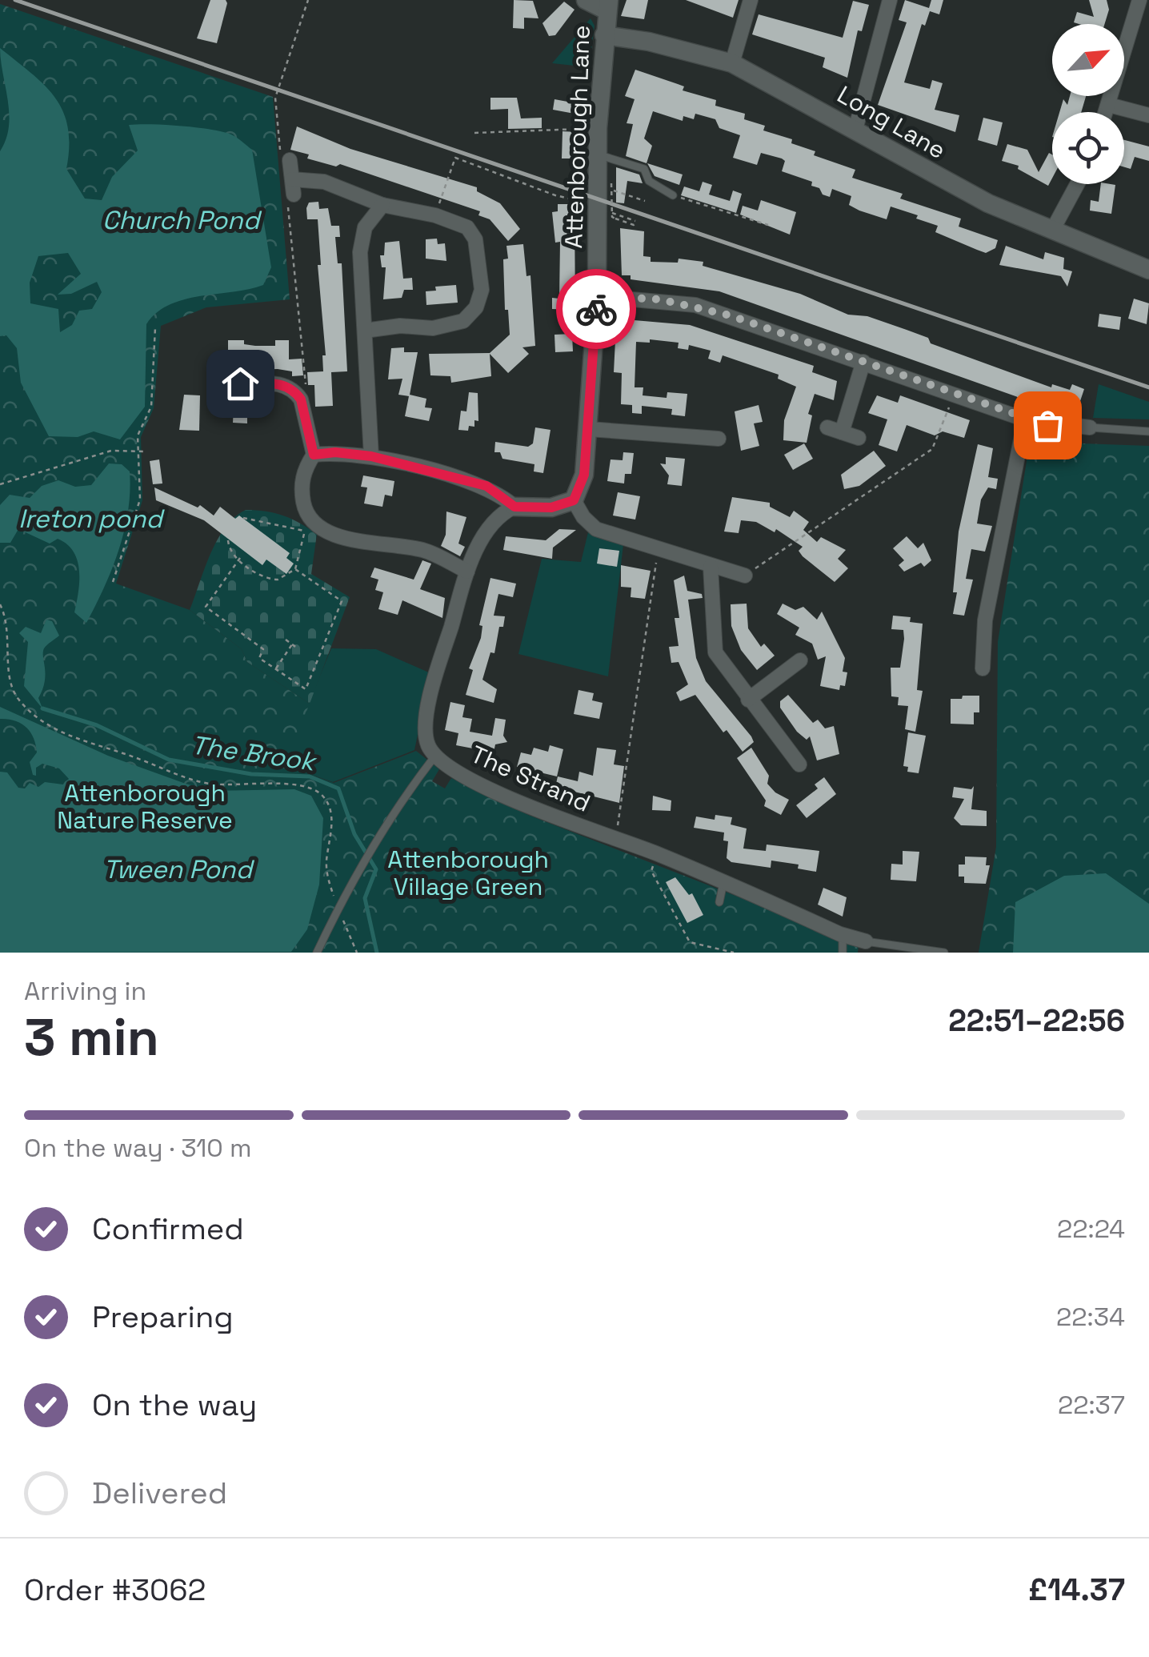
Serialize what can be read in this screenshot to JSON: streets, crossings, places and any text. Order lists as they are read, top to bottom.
{
  "streets": {
    "street": ["Long Lane", "Attenborough Lane", "The Strand"]
  },
  "crossings": [
    ["Long Lane", "Attenborough Lane"]
  ],
  "water": [
    "Church Pond",
    "Ireton pond",
    "The Brook",
    "Tween Pond"
  ],
  "parks": ["Attenborough Nature Reserve", "Attenborough Village Green"],
  "north": "top right",
  "page": {
    "heading": ["3 min", "Arriving in", "22:51–22:56"],
    "panel": ["Order #3062", "£14.37"],
    "bar": "On the way · 310 m",
    "list": [
      ["Confirmed", "22:24"],
      ["Preparing", "22:34"],
      ["On the way", "22:37"],
      "Delivered"
    ]
  }
}
